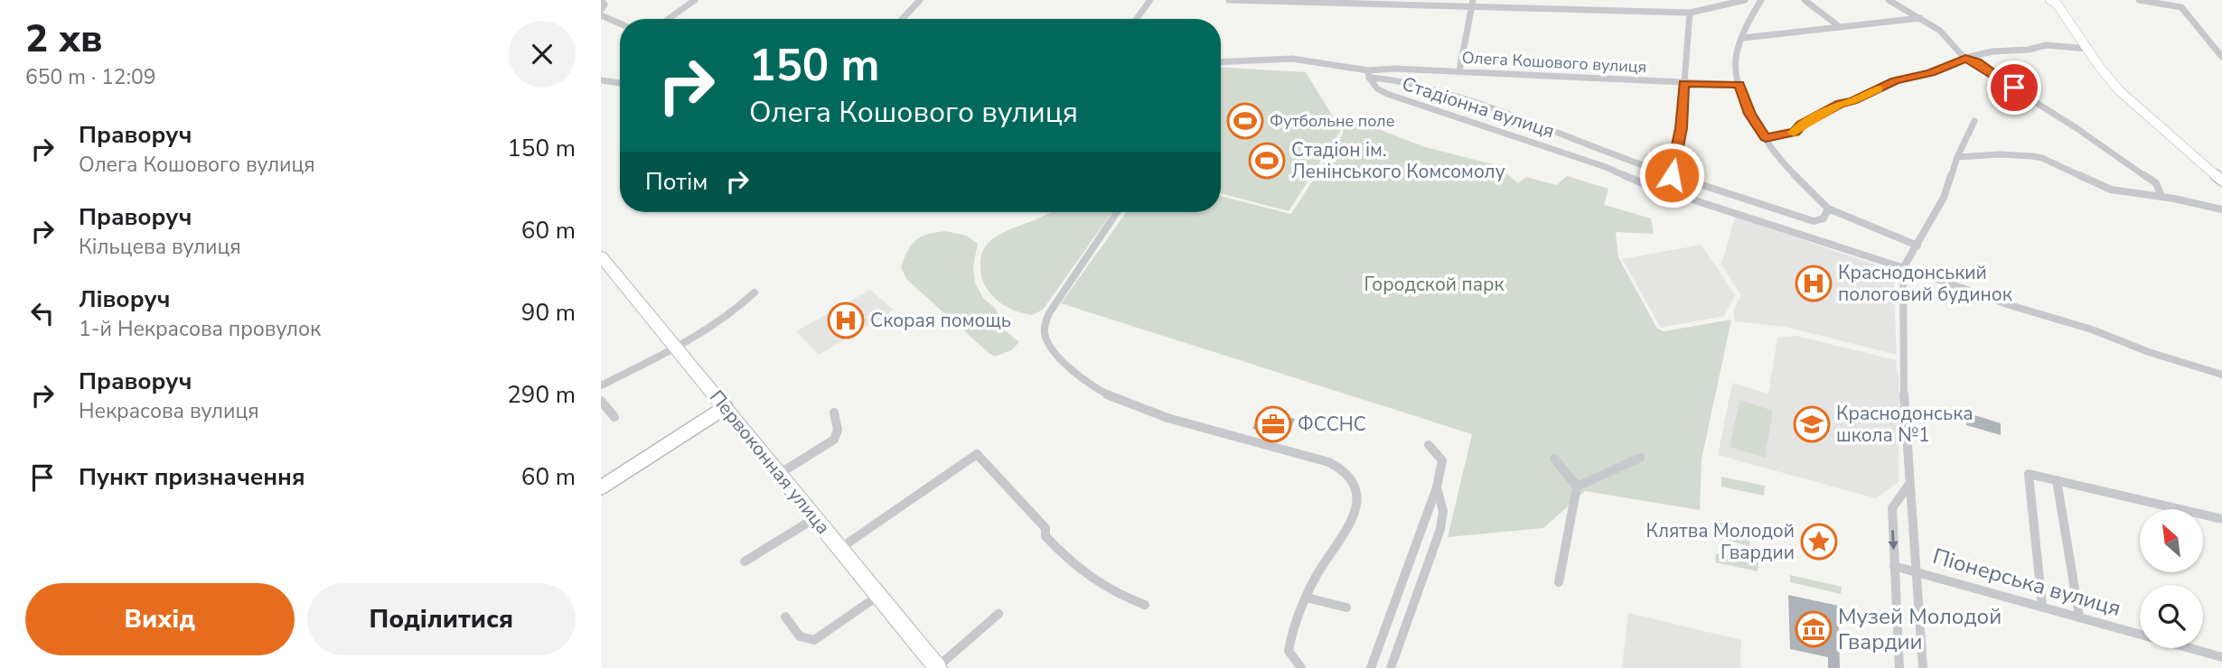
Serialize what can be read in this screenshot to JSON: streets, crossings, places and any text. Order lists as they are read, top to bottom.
{
  "streets": {
    "highway": ["Первоконная улица"],
    "street": ["Олега Кошового вулиця", "Стадіонна вулиця", "Піонерська вулиця"]
  },
  "crossings": [
    ["Олега Кошового вулиця", "Стадіонна вулиця"]
  ],
  "parks": ["Городской парк"],
  "places": {
    "sports": ["Футбольне поле", "Стадіон ім. Ленінського Комсомолу"],
    "hospital": ["Краснодонський пологовий будинок", "Скорая помощь"],
    "office": ["ФССНС"],
    "school or university": ["Краснодонська школа №1"],
    "place": ["Клятва Молодой Гвардии"],
    "museum": ["Музей Молодой Гвардии"]
  },
  "north": "top left",
  "page": {
    "heading": ["2 хв", "650 m · 12:09"],
    "turn": ["150 m", "Олега Кошового вулиця"],
    "list": [
      {
        "name": "Праворуч",
        "note": "Олега Кошового вулиця",
        "value": "150 m"
      },
      {
        "name": "Праворуч",
        "note": "Кільцева вулиця",
        "value": "60 m"
      },
      {
        "name": "Ліворуч",
        "note": "1-й Некрасова провулок",
        "value": "90 m"
      },
      {
        "name": "Праворуч",
        "note": "Некрасова вулиця",
        "value": "290 m"
      },
      {
        "name": "Пункт призначення",
        "value": "60 m"
      }
    ],
    "then": "Потім",
    "buttons": ["Вихід", "Поділитися"]
  }
}
